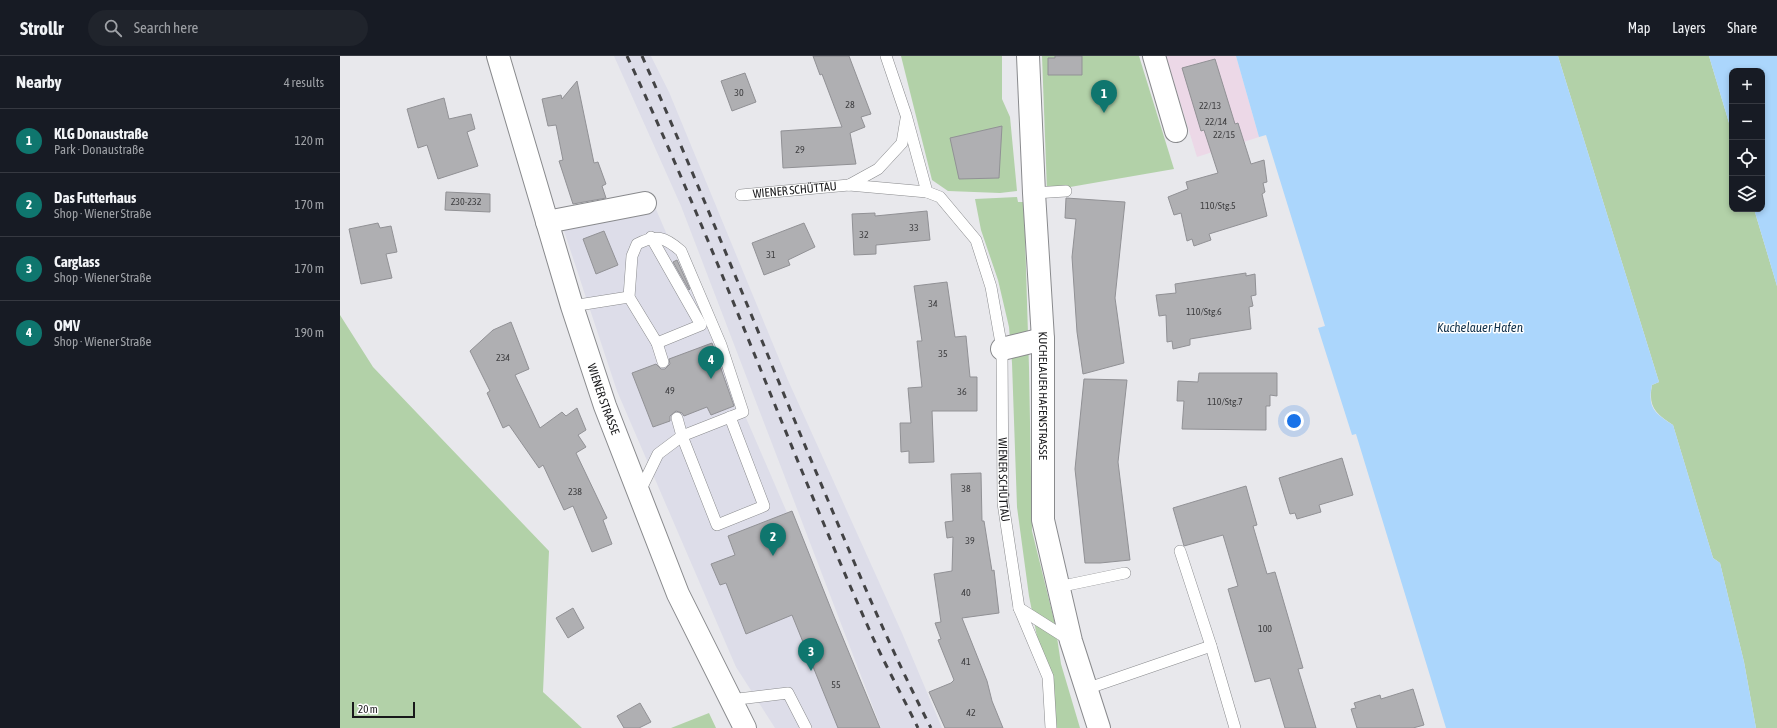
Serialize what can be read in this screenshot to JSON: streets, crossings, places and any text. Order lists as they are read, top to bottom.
{
  "streets": {
    "street": ["KUCHELAUER HAFENSTRASSE", "WIENER STRASSE"],
    "lane": ["WIENER SCHÜTTAU"]
  },
  "water": ["Kuchelauer Hafen"],
  "house_numbers": [
    "30",
    "28",
    "22/13",
    "22/14",
    "22/15",
    "29",
    "230-232",
    "110/Stg.5",
    "33",
    "32",
    "31",
    "34",
    "110/Stg.6",
    "35",
    "234",
    "49",
    "36",
    "110/Stg.7",
    "38",
    "238",
    "39",
    "40",
    "100",
    "41",
    "55",
    "42"
  ],
  "scale_bar": "20 m",
  "page": {
    "header": "Strollr",
    "search": "Search here",
    "nav": ["Map", "Layers", "Share"],
    "heading": ["Nearby", "4 results"],
    "map_buttons": ["+", "−"],
    "pins": [
      "1",
      "4",
      "2",
      "3"
    ],
    "list": [
      {
        "mark": "1",
        "name": "KLG Donaustraße",
        "note": "Park · Donaustraße",
        "value": "120 m"
      },
      {
        "mark": "2",
        "name": "Das Futterhaus",
        "note": "Shop · Wiener Straße",
        "value": "170 m"
      },
      {
        "mark": "3",
        "name": "Carglass",
        "note": "Shop · Wiener Straße",
        "value": "170 m"
      },
      {
        "mark": "4",
        "name": "OMV",
        "note": "Shop · Wiener Straße",
        "value": "190 m"
      }
    ],
    "scale": "20 m"
  }
}
